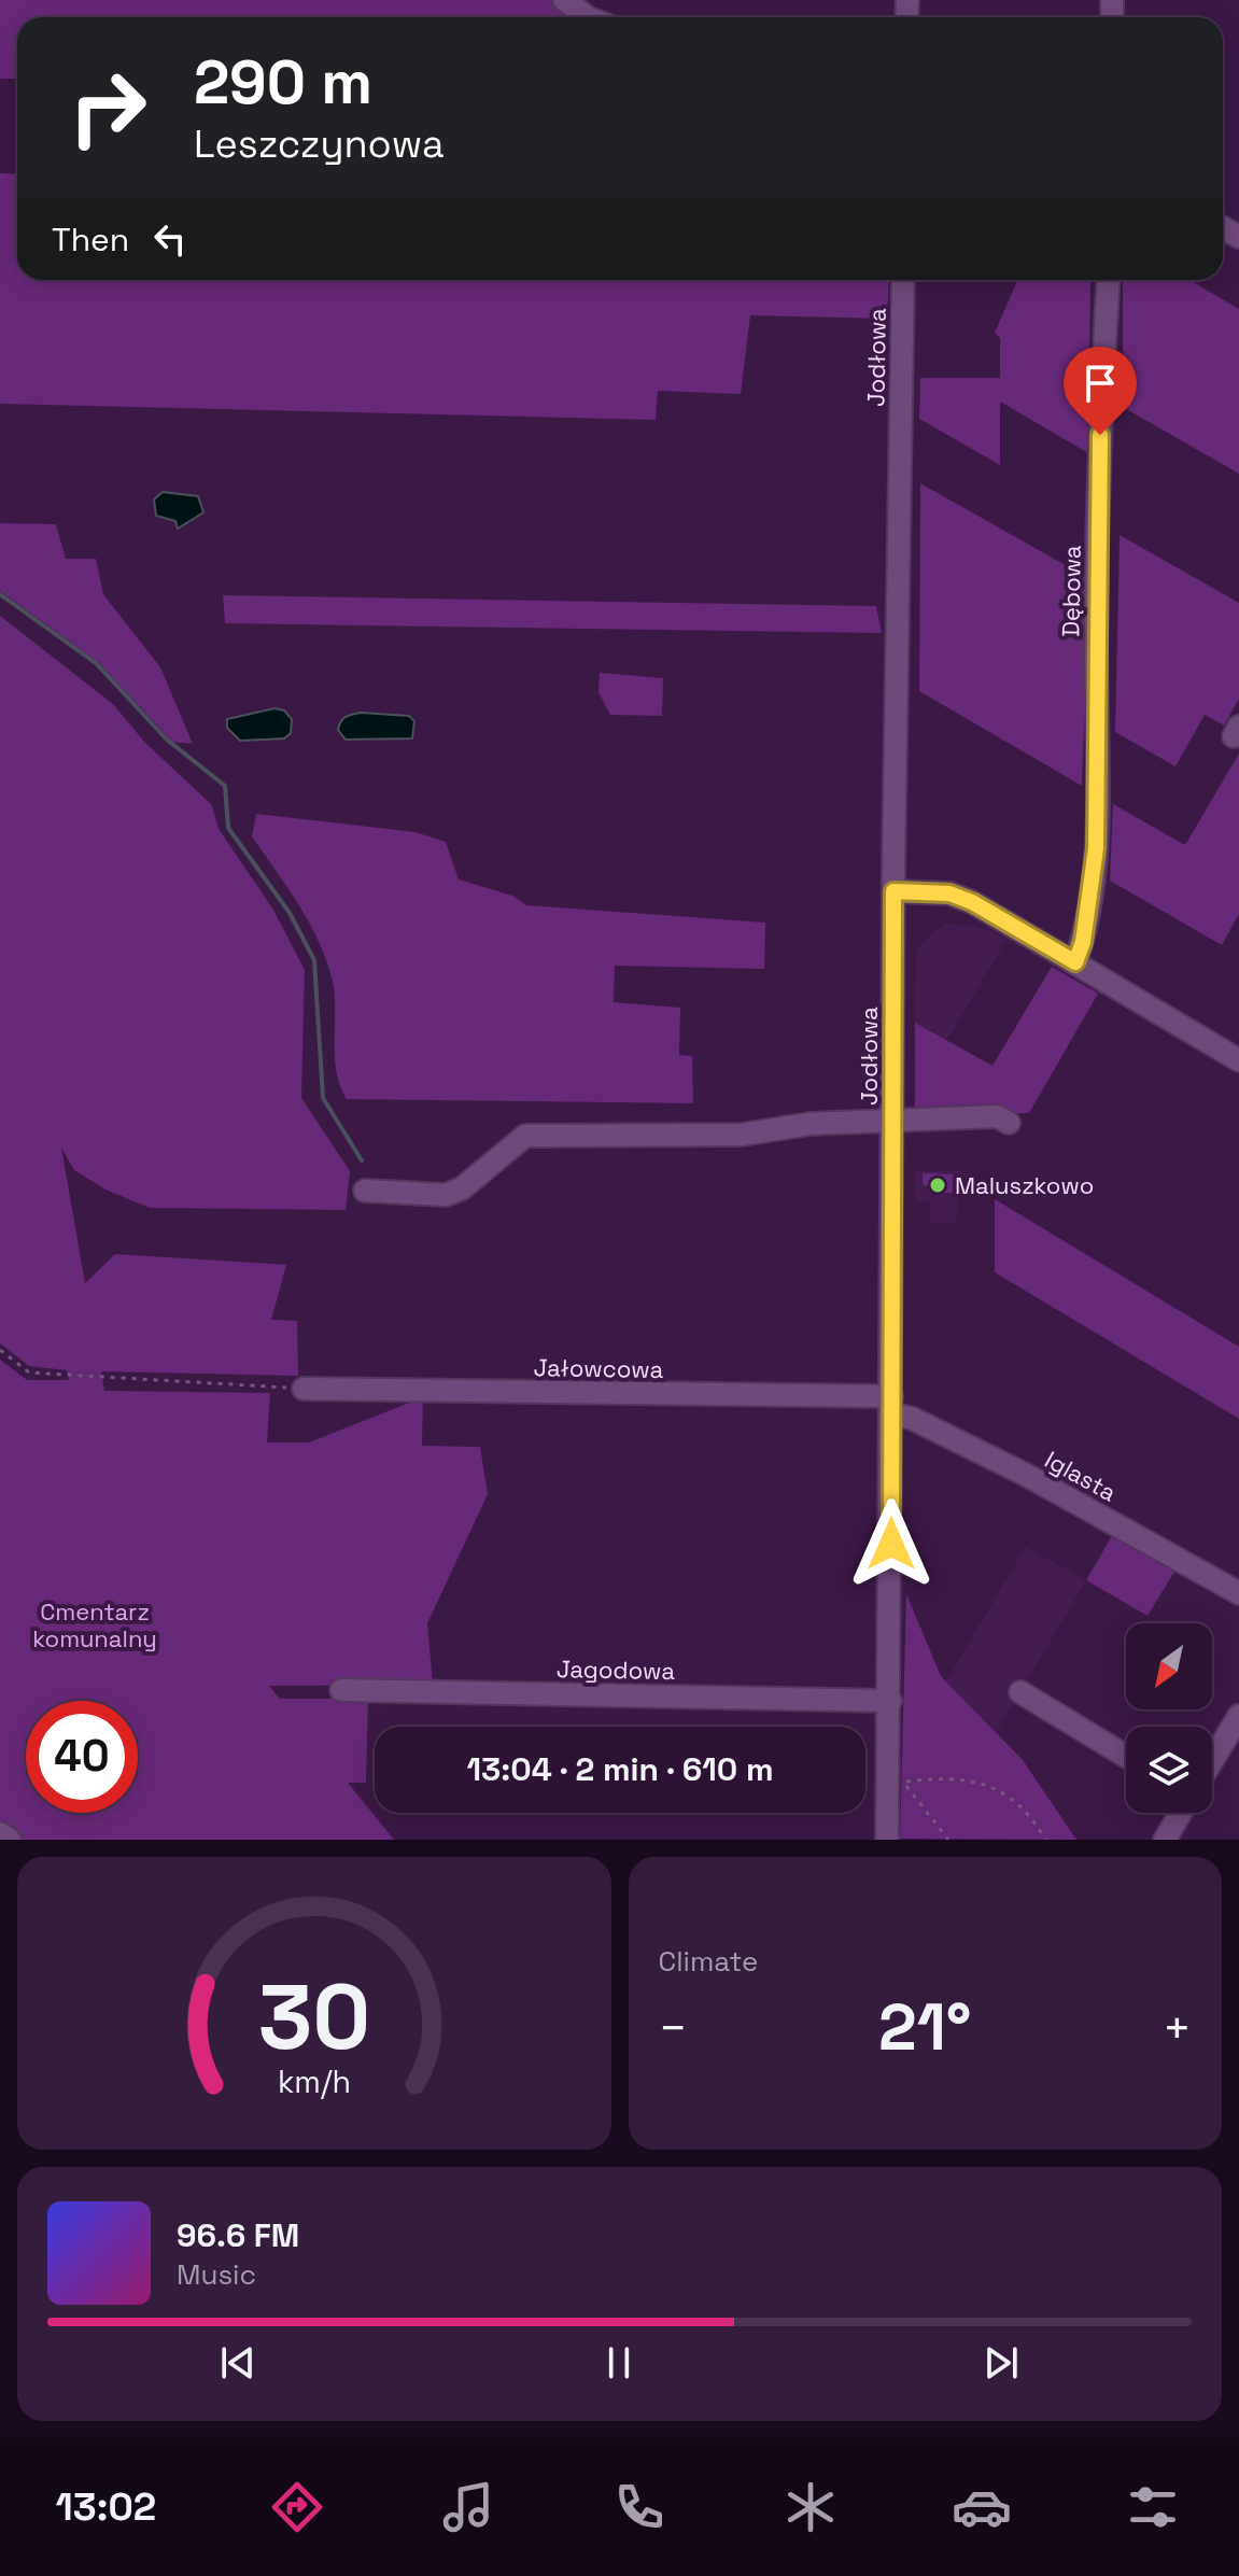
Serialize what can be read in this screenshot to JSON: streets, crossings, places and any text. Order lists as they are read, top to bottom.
{
  "streets": {
    "street": [
      "Jodłowa",
      "Dębowa",
      "Jałowcowa",
      "Iglasta",
      "Jagodowa"
    ]
  },
  "crossings": [
    ["Jodłowa", "Jałowcowa"],
    ["Jodłowa", "Iglasta"],
    ["Jodłowa", "Jagodowa"],
    ["Jałowcowa", "Iglasta"]
  ],
  "parks": ["Cmentarz komunalny"],
  "places": ["Maluszkowo"],
  "north": "bottom left",
  "page": {
    "turn": ["290 m", "Leszczynowa"],
    "then": "Then",
    "limit": "40",
    "trip": "13:04 · 2 min · 610 m",
    "tile": "Climate",
    "heat": ["−", "21°", "+"],
    "song": ["96.6 FM", "Music"],
    "tabs": "13:02",
    "gauge": ["30", "km/h"]
  }
}
